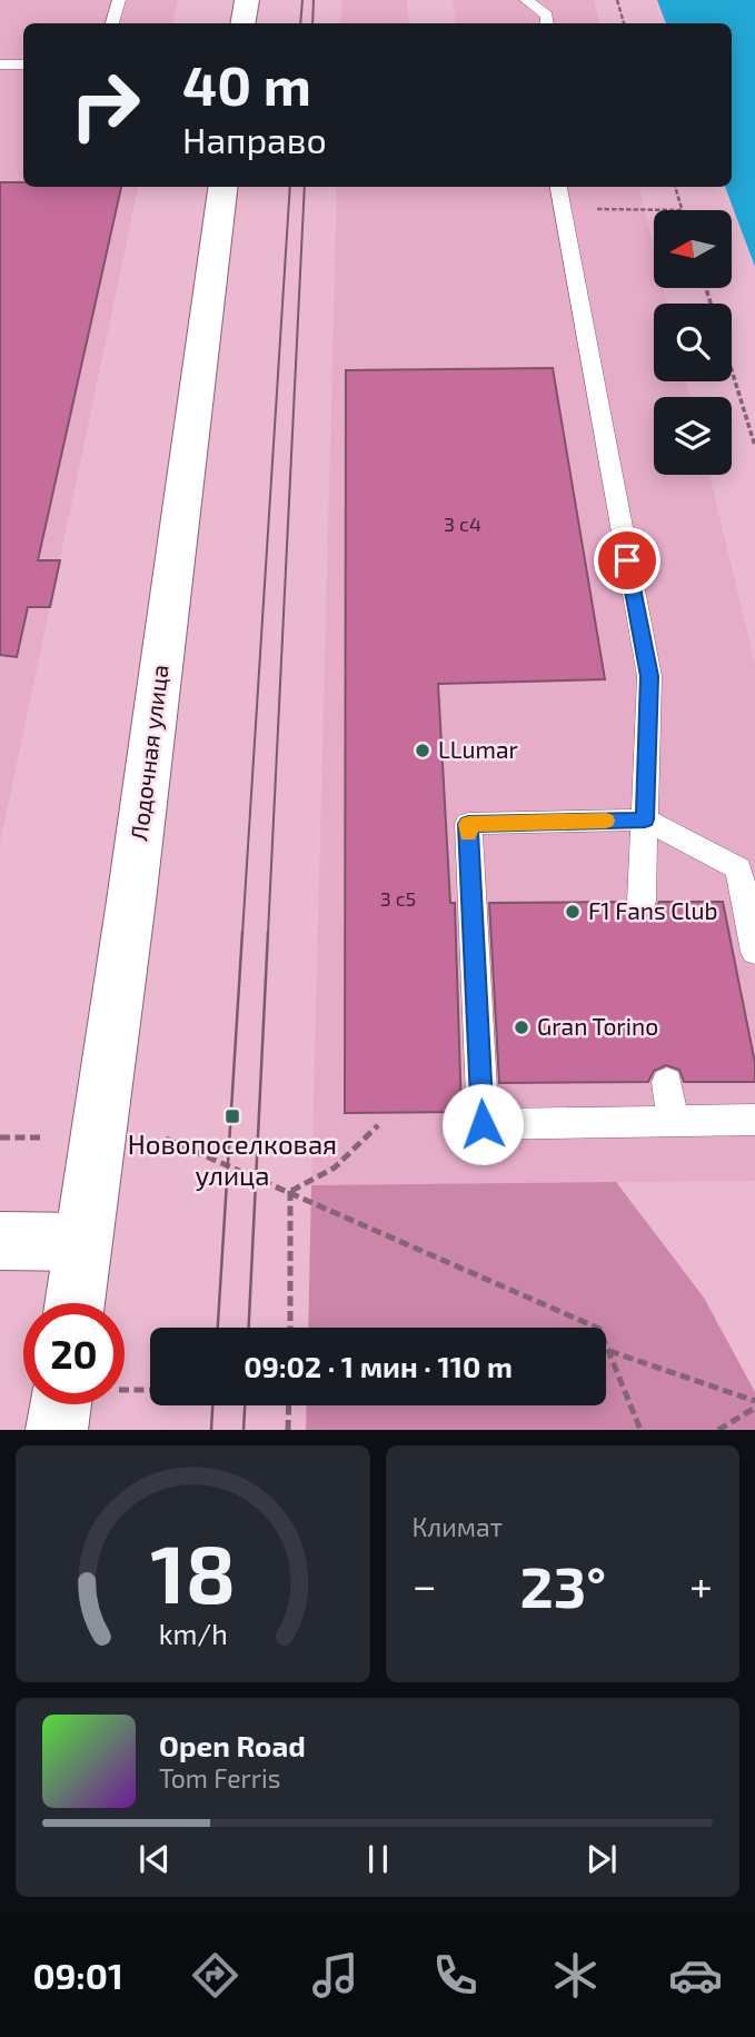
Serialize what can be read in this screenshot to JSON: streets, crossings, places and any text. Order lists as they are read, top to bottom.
{
  "streets": {
    "street": ["Лодочная улица"]
  },
  "places": {
    "other": ["LLumar", "F1 Fans Club", "Gran Torino"],
    "transit": ["Новопоселковая улица"]
  },
  "house_numbers": ["3 с4", "3 с5"],
  "north": "left",
  "page": {
    "turn": ["40 m", "Направо"],
    "limit": "20",
    "trip": "09:02 · 1 мин · 110 m",
    "tile": "Климат",
    "heat": ["−", "23°", "+"],
    "song": ["Open Road", "Tom Ferris"],
    "tabs": "09:01",
    "gauge": ["18", "km/h"]
  }
}
